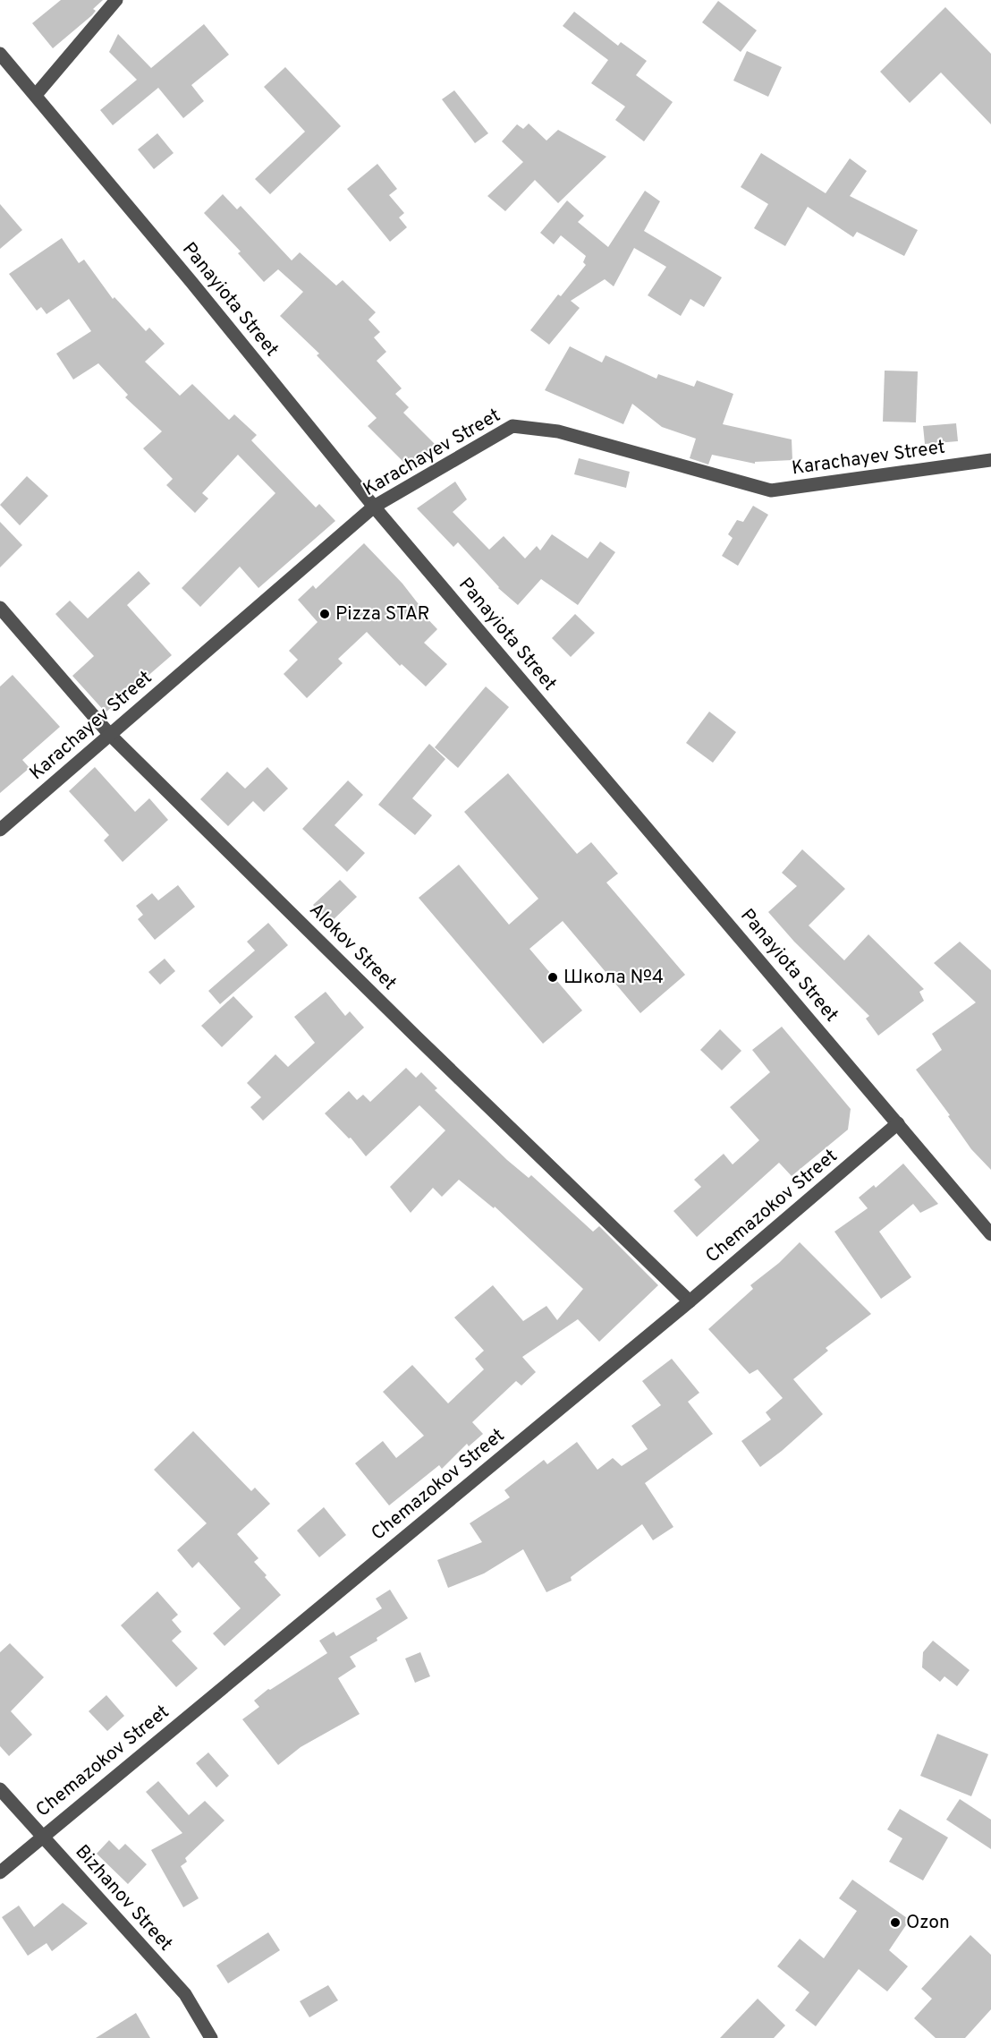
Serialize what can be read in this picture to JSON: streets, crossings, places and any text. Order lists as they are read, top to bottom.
{
  "streets": {
    "street": [
      "Panayiota Street",
      "Karachayev Street",
      "Alokov Street",
      "Chemazokov Street",
      "Bizhanov Street"
    ]
  },
  "crossings": [
    ["Panayiota Street", "Karachayev Street"],
    ["Panayiota Street", "Chemazokov Street"],
    ["Karachayev Street", "Alokov Street"],
    ["Alokov Street", "Chemazokov Street"],
    ["Chemazokov Street", "Bizhanov Street"]
  ],
  "places": ["Pizza STAR", "Школа №4", "Ozon"]
}
